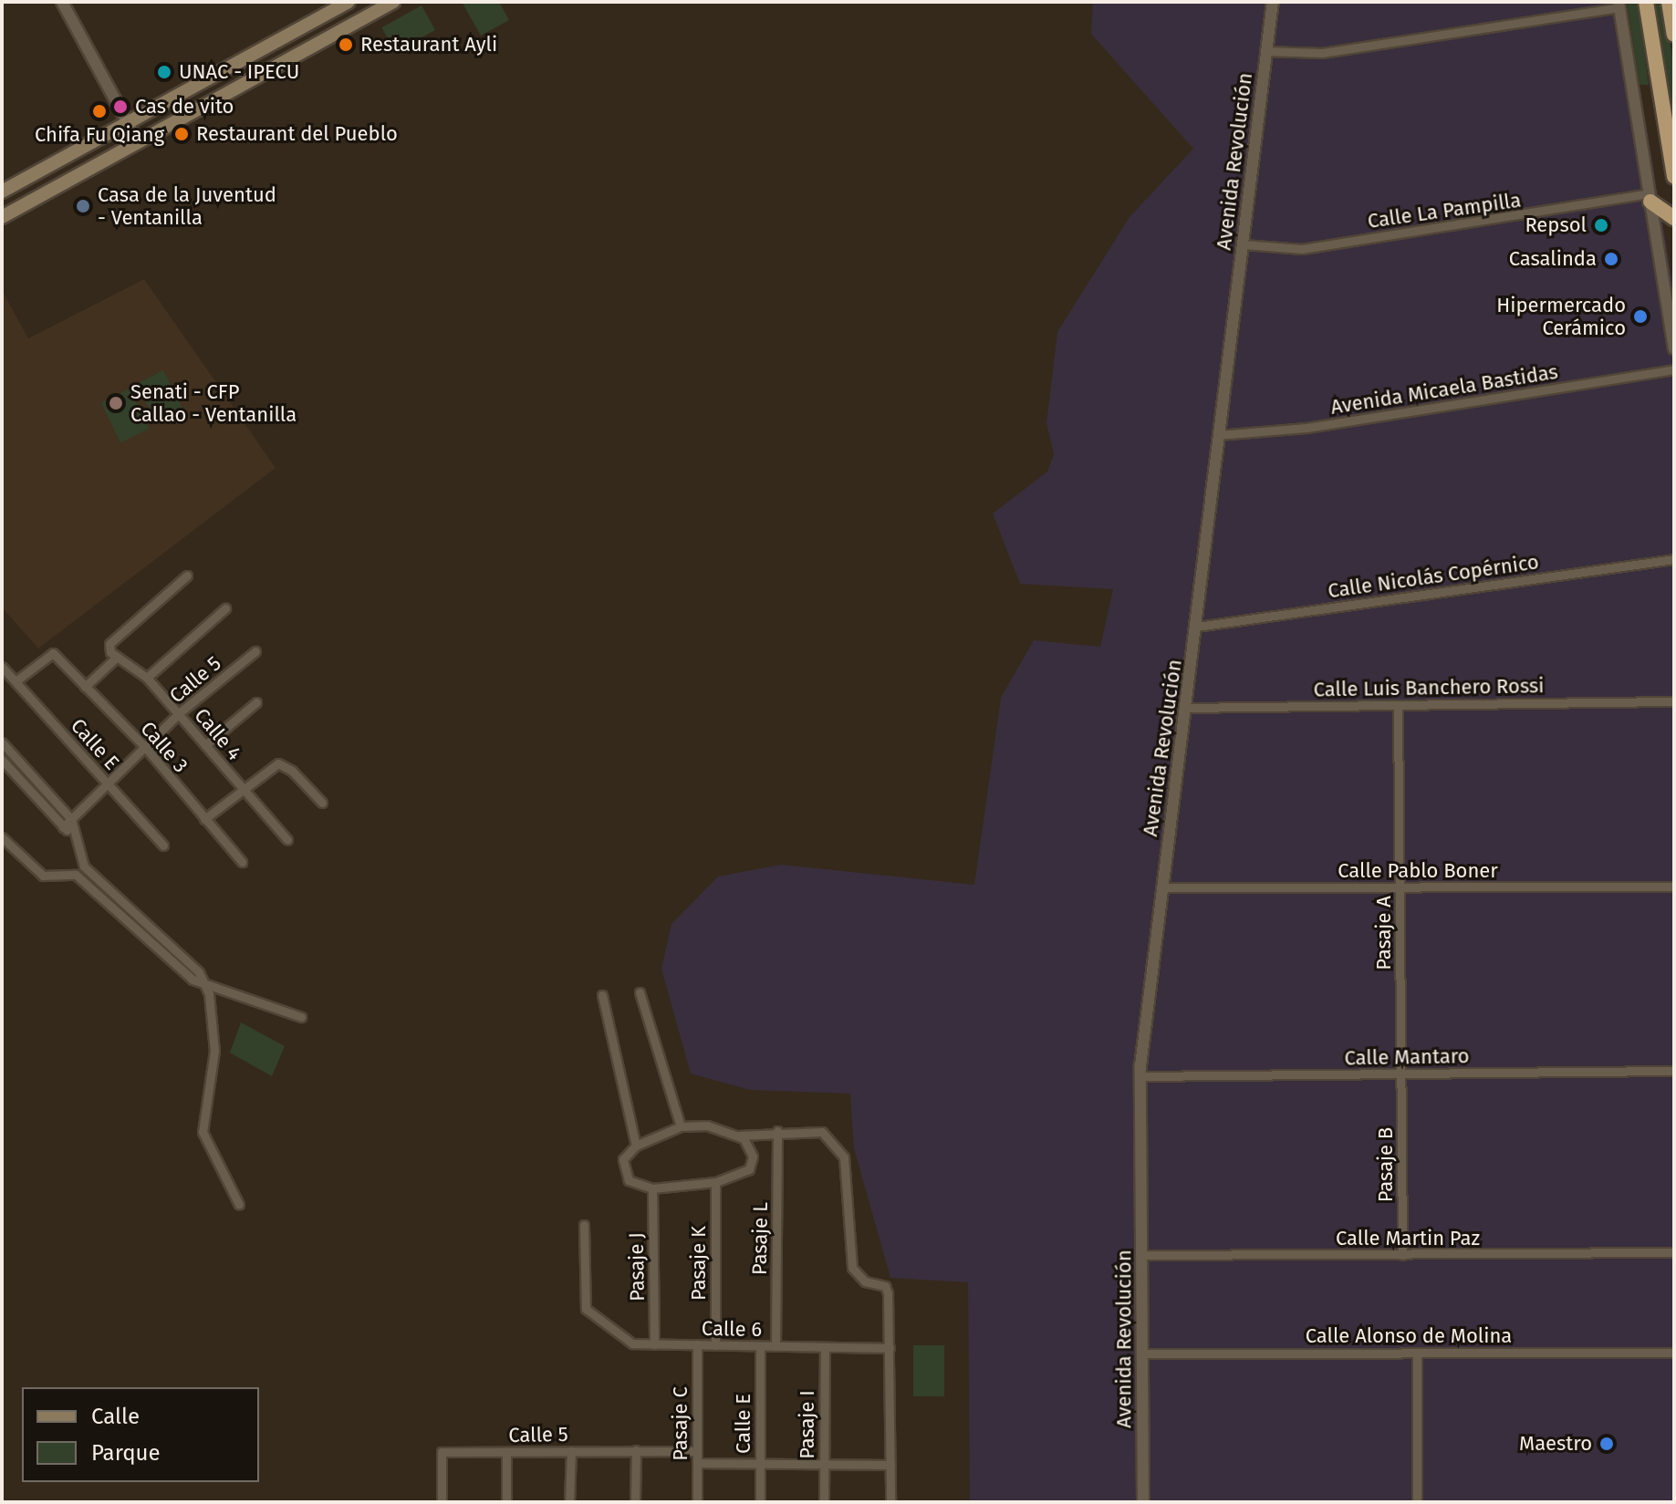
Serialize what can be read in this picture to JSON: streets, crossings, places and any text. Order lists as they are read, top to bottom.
{
  "streets": {
    "street": [
      "Avenida Revolución",
      "Calle La Pampilla",
      "Avenida Micaela Bastidas",
      "Calle Nicolás Copérnico",
      "Calle 5",
      "Calle Luis Banchero Rossi",
      "Calle 4",
      "Calle E",
      "Calle 3",
      "Calle Pablo Boner",
      "Pasaje A",
      "Calle Mantaro",
      "Pasaje B",
      "Pasaje L",
      "Calle Martin Paz",
      "Pasaje K",
      "Pasaje J",
      "Calle 6",
      "Calle Alonso de Molina",
      "Pasaje C",
      "Pasaje I"
    ]
  },
  "crossings": [
    ["Avenida Revolución", "Calle La Pampilla"],
    ["Avenida Revolución", "Avenida Micaela Bastidas"],
    ["Avenida Revolución", "Calle Nicolás Copérnico"],
    ["Avenida Revolución", "Calle Luis Banchero Rossi"],
    ["Avenida Revolución", "Calle Pablo Boner"],
    ["Avenida Revolución", "Calle Mantaro"],
    ["Avenida Revolución", "Calle Martin Paz"],
    ["Avenida Revolución", "Calle Alonso de Molina"],
    ["Calle 5", "Calle 4"],
    ["Calle 5", "Calle E"],
    ["Calle 5", "Calle 3"],
    ["Calle 5", "Pasaje C"],
    ["Calle Luis Banchero Rossi", "Pasaje A"],
    ["Calle E", "Calle 3"],
    ["Calle E", "Calle 6"],
    ["Calle Pablo Boner", "Pasaje A"],
    ["Pasaje A", "Calle Mantaro"],
    ["Pasaje A", "Pasaje B"],
    ["Calle Mantaro", "Pasaje B"],
    ["Pasaje B", "Calle Martin Paz"],
    ["Pasaje L", "Calle 6"],
    ["Pasaje K", "Calle 6"],
    ["Pasaje J", "Calle 6"],
    ["Calle 6", "Pasaje C"],
    ["Calle 6", "Pasaje I"]
  ],
  "places": [
    "Restaurant Ayli",
    "UNAC - IPECU",
    "Cas de vito",
    "Chifa Fu Qiang",
    "Restaurant del Pueblo",
    "Casa de la Juventud - Ventanilla",
    "Repsol",
    "Casalinda",
    "Hipermercado Cerámico",
    "Senati - CFP Callao - Ventanilla",
    "Maestro"
  ],
  "legend": ["Calle", "Parque"]
}
